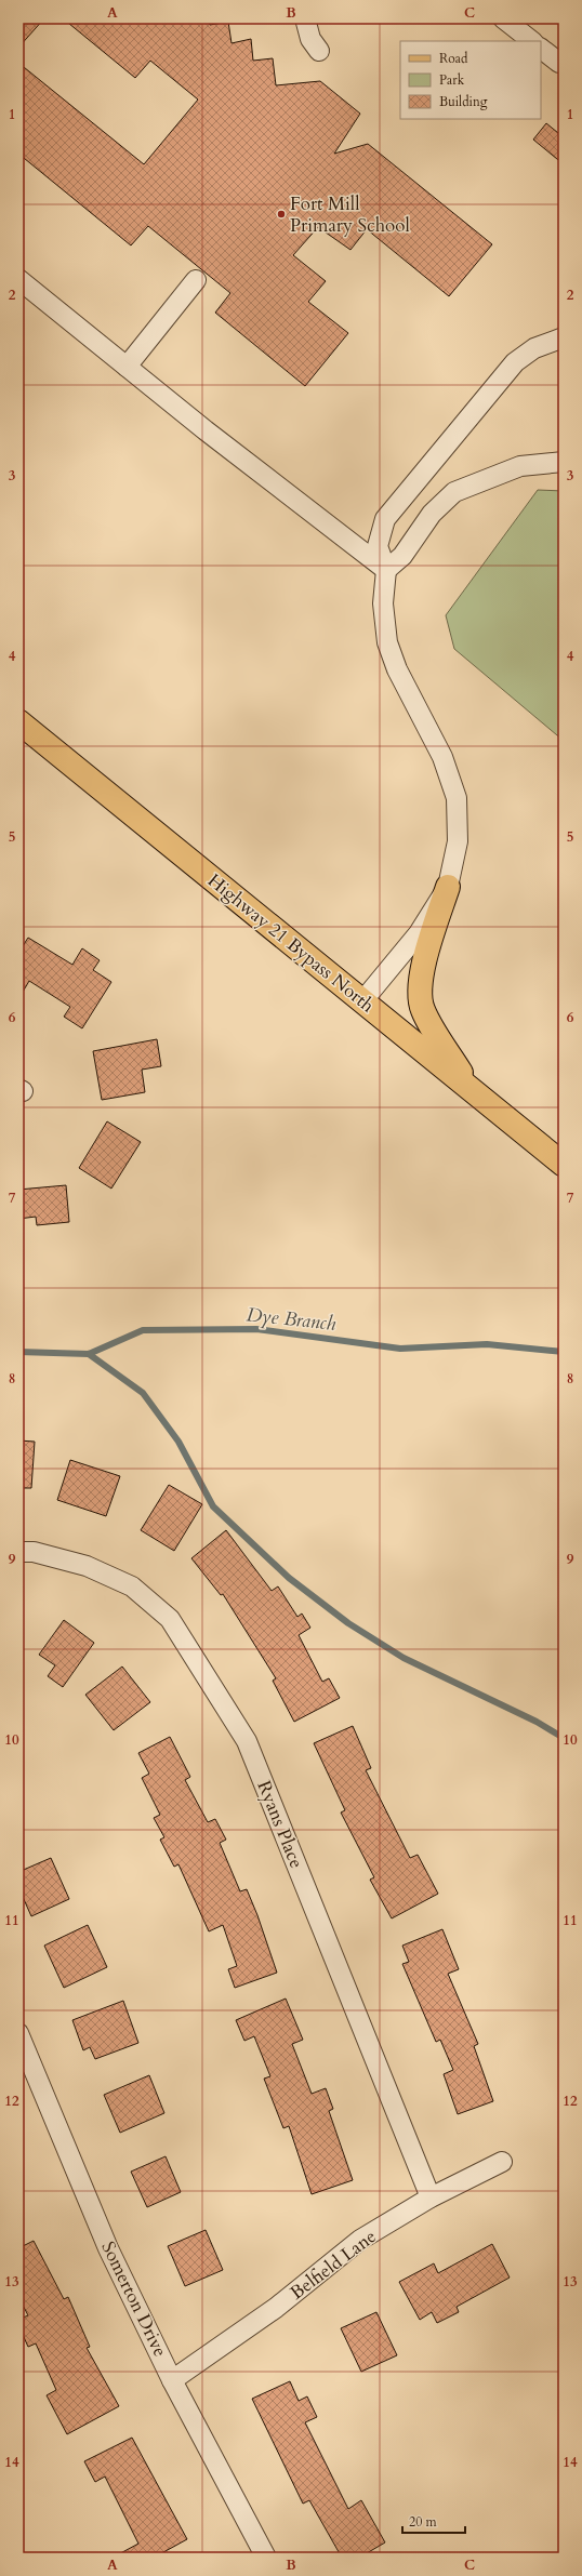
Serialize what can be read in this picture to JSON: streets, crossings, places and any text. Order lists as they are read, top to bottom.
{
  "streets": {
    "main road": ["Highway 21 Bypass North"],
    "street": ["Ryans Place", "Belfield Lane", "Somerton Drive"]
  },
  "crossings": [
    ["Ryans Place", "Belfield Lane"],
    ["Belfield Lane", "Somerton Drive"]
  ],
  "water": ["Dye Branch"],
  "places": ["Fort Mill Primary School"],
  "legend": ["Road", "Park", "Building"],
  "scale_bar": "20 m",
  "grid": {
    "columns": ["A", "B", "C"],
    "rows": [
      "1",
      "2",
      "3",
      "4",
      "5",
      "6",
      "7",
      "8",
      "9",
      "10",
      "11",
      "12",
      "13",
      "14"
    ]
  }
}
